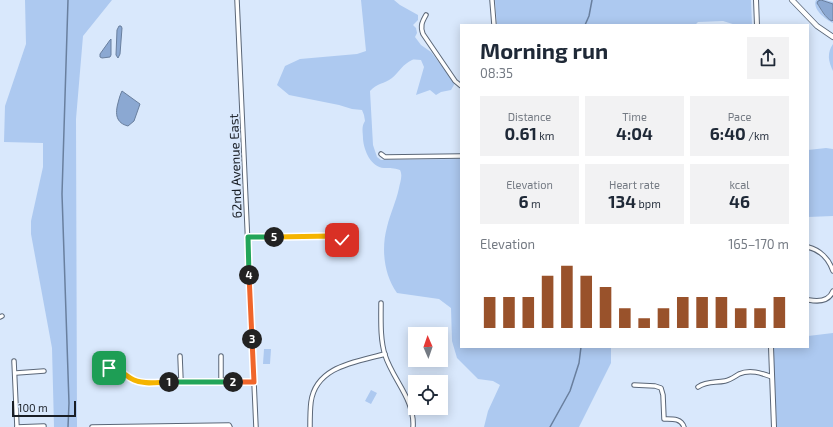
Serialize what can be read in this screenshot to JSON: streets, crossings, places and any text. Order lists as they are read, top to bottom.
{
  "streets": {
    "street": ["62nd Avenue East"]
  },
  "scale_bar": "100 m",
  "north": "top",
  "page": {
    "heading": ["Morning run", "08:35"],
    "stats": [
      ["Distance", "0.61 km"],
      ["Time", "4:04"],
      ["Pace", "6:40 /km"],
      ["Elevation", "6 m"],
      ["Heart rate", "134 bpm"],
      ["kcal", "46"]
    ],
    "pins": [
      "5",
      "4",
      "3",
      "1",
      "2"
    ],
    "chart": ["Elevation", "165–170 m"],
    "scale": "100 m"
  }
}
